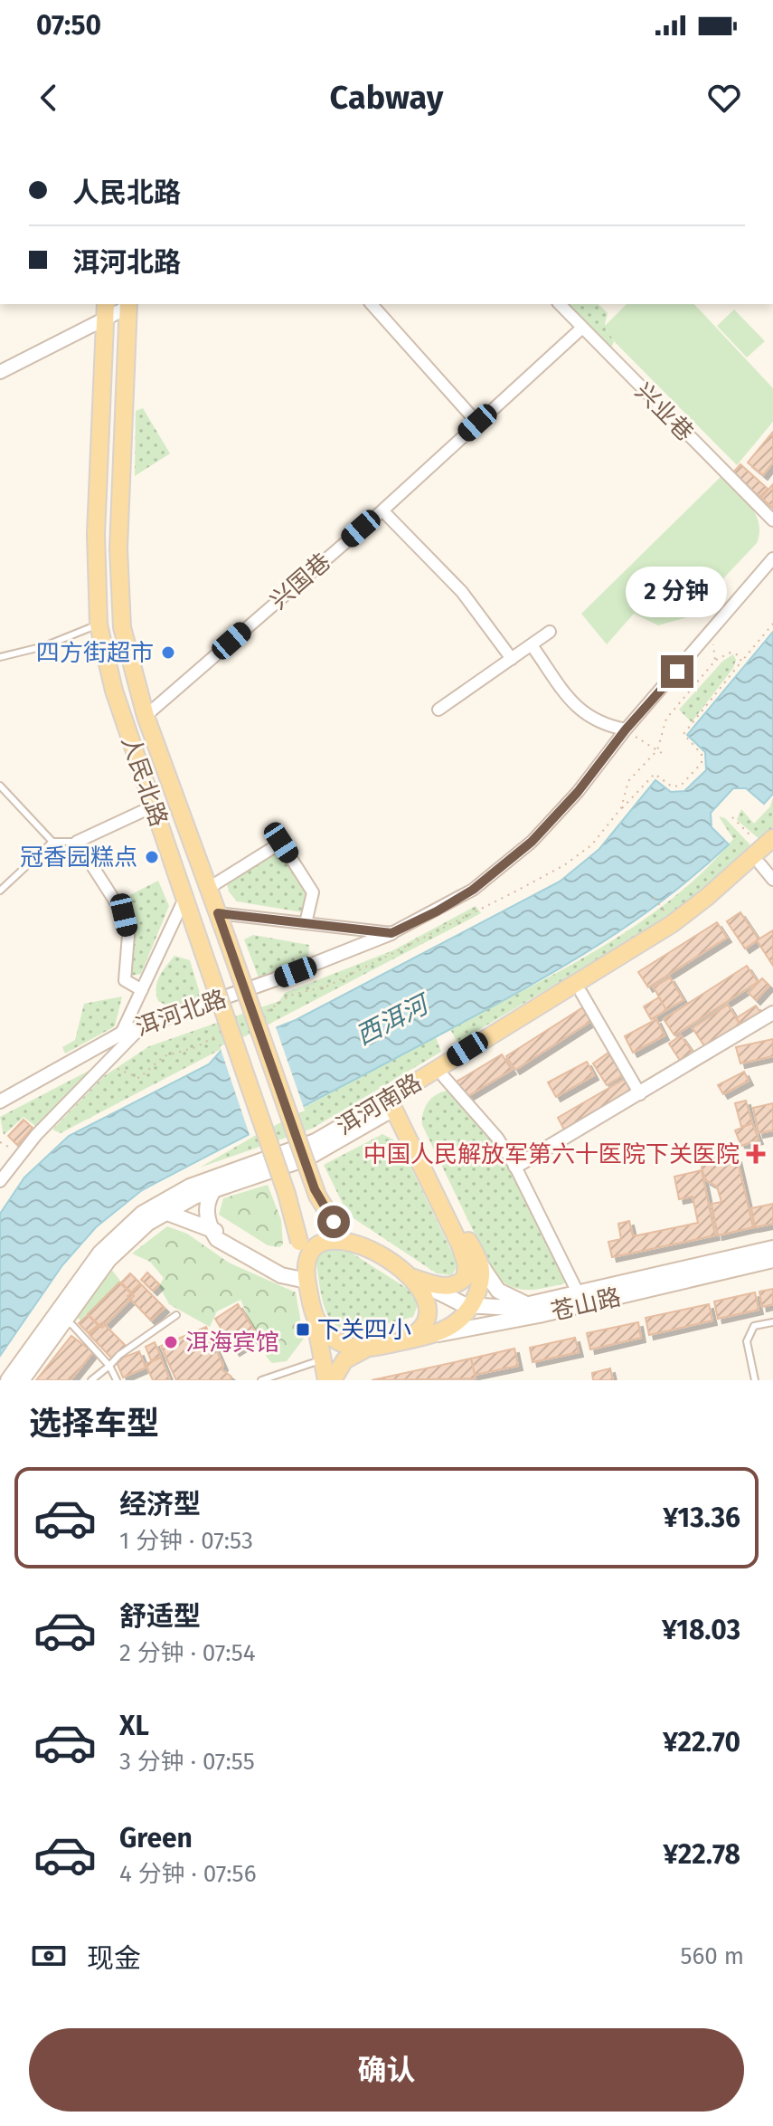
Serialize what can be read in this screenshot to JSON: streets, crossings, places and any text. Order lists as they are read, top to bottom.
{
  "streets": {
    "main road": ["人民北路", "洱河南路", "苍山路"],
    "street": ["兴业巷", "兴国巷", "洱河北路"]
  },
  "crossings": [
    ["兴业巷", "兴国巷"],
    ["兴国巷", "人民北路"],
    ["人民北路", "苍山路"]
  ],
  "water": ["西洱河"],
  "places": {
    "other": ["四方街超市", "冠香园糕点", "洱海宾馆"],
    "health": ["中国人民解放军第六十医院下关医院"],
    "transit": ["下关四小"]
  },
  "page": {
    "status": "07:50",
    "header": "Cabway",
    "banner": ["人民北路", "洱河北路"],
    "bubble": "2 分钟",
    "heading": "选择车型",
    "list": [
      {
        "name": "经济型",
        "note": "1 分钟 · 07:53",
        "value": "¥13.36"
      },
      {
        "name": "舒适型",
        "note": "2 分钟 · 07:54",
        "value": "¥18.03"
      },
      {
        "name": "XL",
        "note": "3 分钟 · 07:55",
        "value": "¥22.70"
      },
      {
        "name": "Green",
        "note": "4 分钟 · 07:56",
        "value": "¥22.78"
      }
    ],
    "pay": ["现金", "560 m"],
    "buttons": "确认"
  }
}
